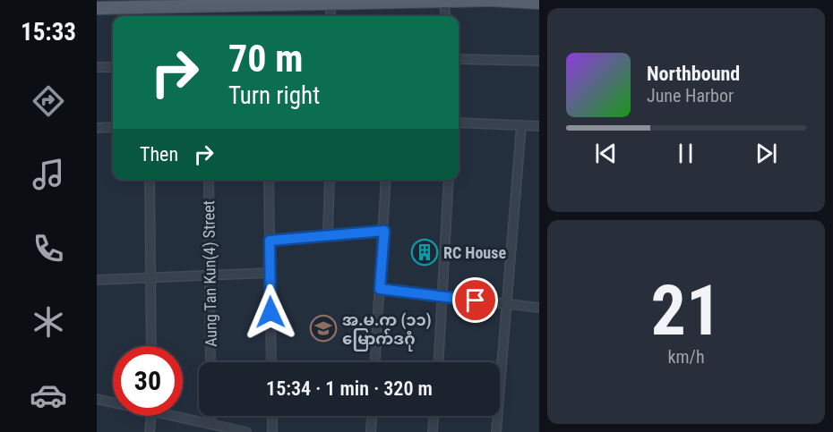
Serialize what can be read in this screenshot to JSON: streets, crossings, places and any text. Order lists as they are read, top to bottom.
{
  "streets": {
    "street": ["Aung Tan Kun(4) Street"]
  },
  "places": {
    "building": ["RC House"],
    "school or university": ["အ.မ.က (၁၁) မြောက်ဒဂုံ"]
  },
  "page": {
    "tabs": "15:33",
    "turn": ["70 m", "Turn right"],
    "song": ["Northbound", "June Harbor"],
    "then": "Then",
    "tile": ["21", "km/h"],
    "limit": "30",
    "trip": "15:34 · 1 min · 320 m"
  }
}
